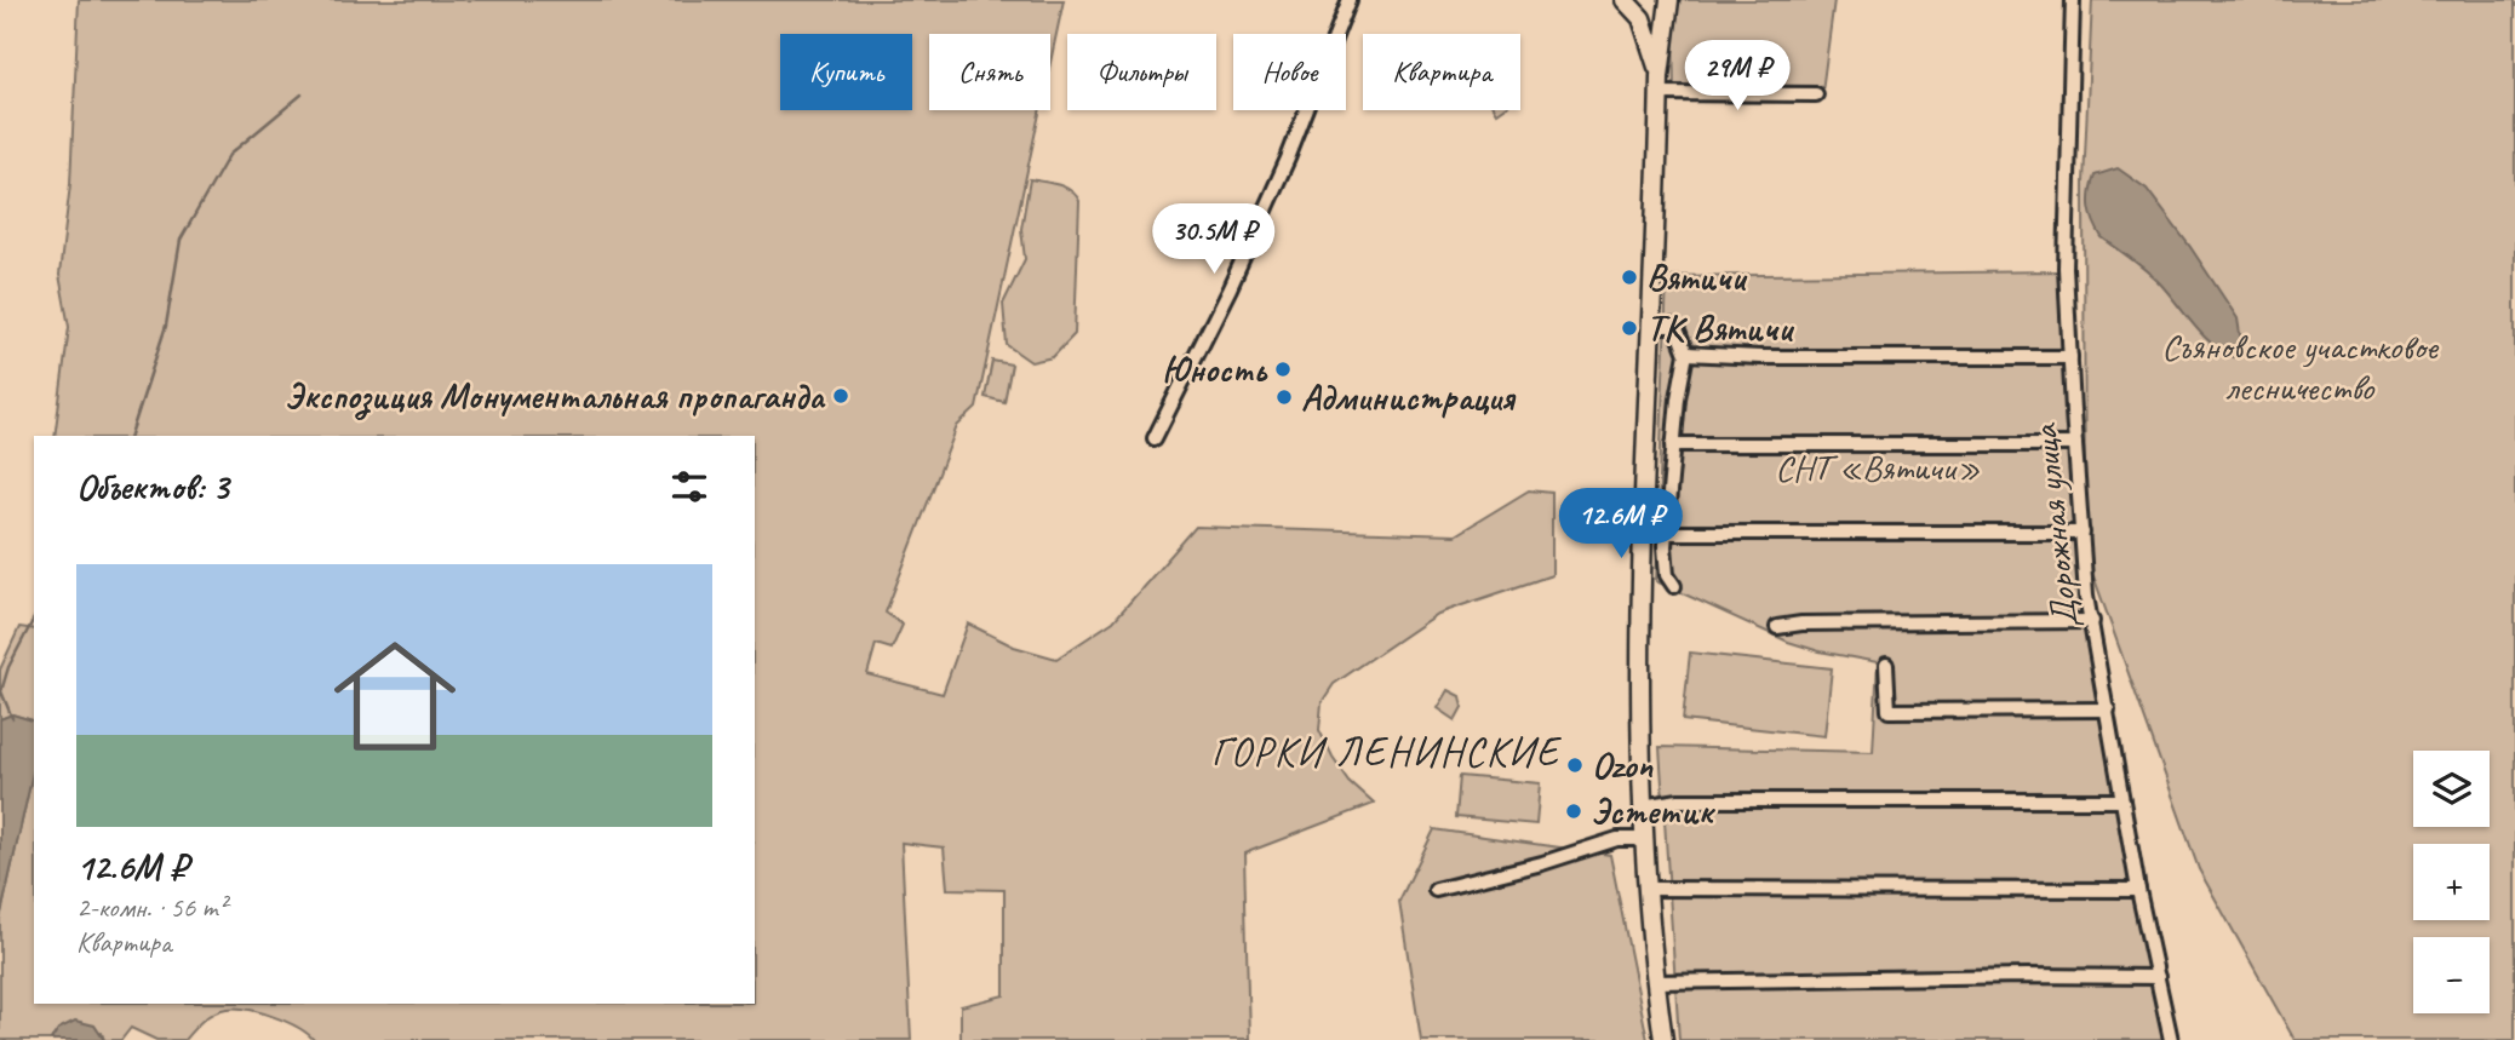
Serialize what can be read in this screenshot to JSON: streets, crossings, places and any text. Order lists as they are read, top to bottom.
{
  "streets": {
    "street": ["Дорожная улица"]
  },
  "districts": ["ГОРКИ ЛЕНИНСКИЕ"],
  "parks": ["Съяновское участковое лесничество", "СНТ «Вятичи»"],
  "places": [
    "Вятичи",
    "ТК Вятичи",
    "Юность",
    "Экспозиция Монументальная пропаганда",
    "Администрация",
    "Ozon",
    "Эстетик"
  ],
  "page": {
    "chip": [
      "Купить",
      "Снять",
      "Фильтры",
      "Новое",
      "Квартира"
    ],
    "price": ["29M ₽", "30.5M ₽", "12.6M ₽"],
    "heading": "Объектов: 3",
    "list": [
      {
        "name": "12.6M ₽",
        "note": "2-комн. · 56 m² · Квартира"
      }
    ],
    "map_buttons": ["+", "−"]
  }
}
